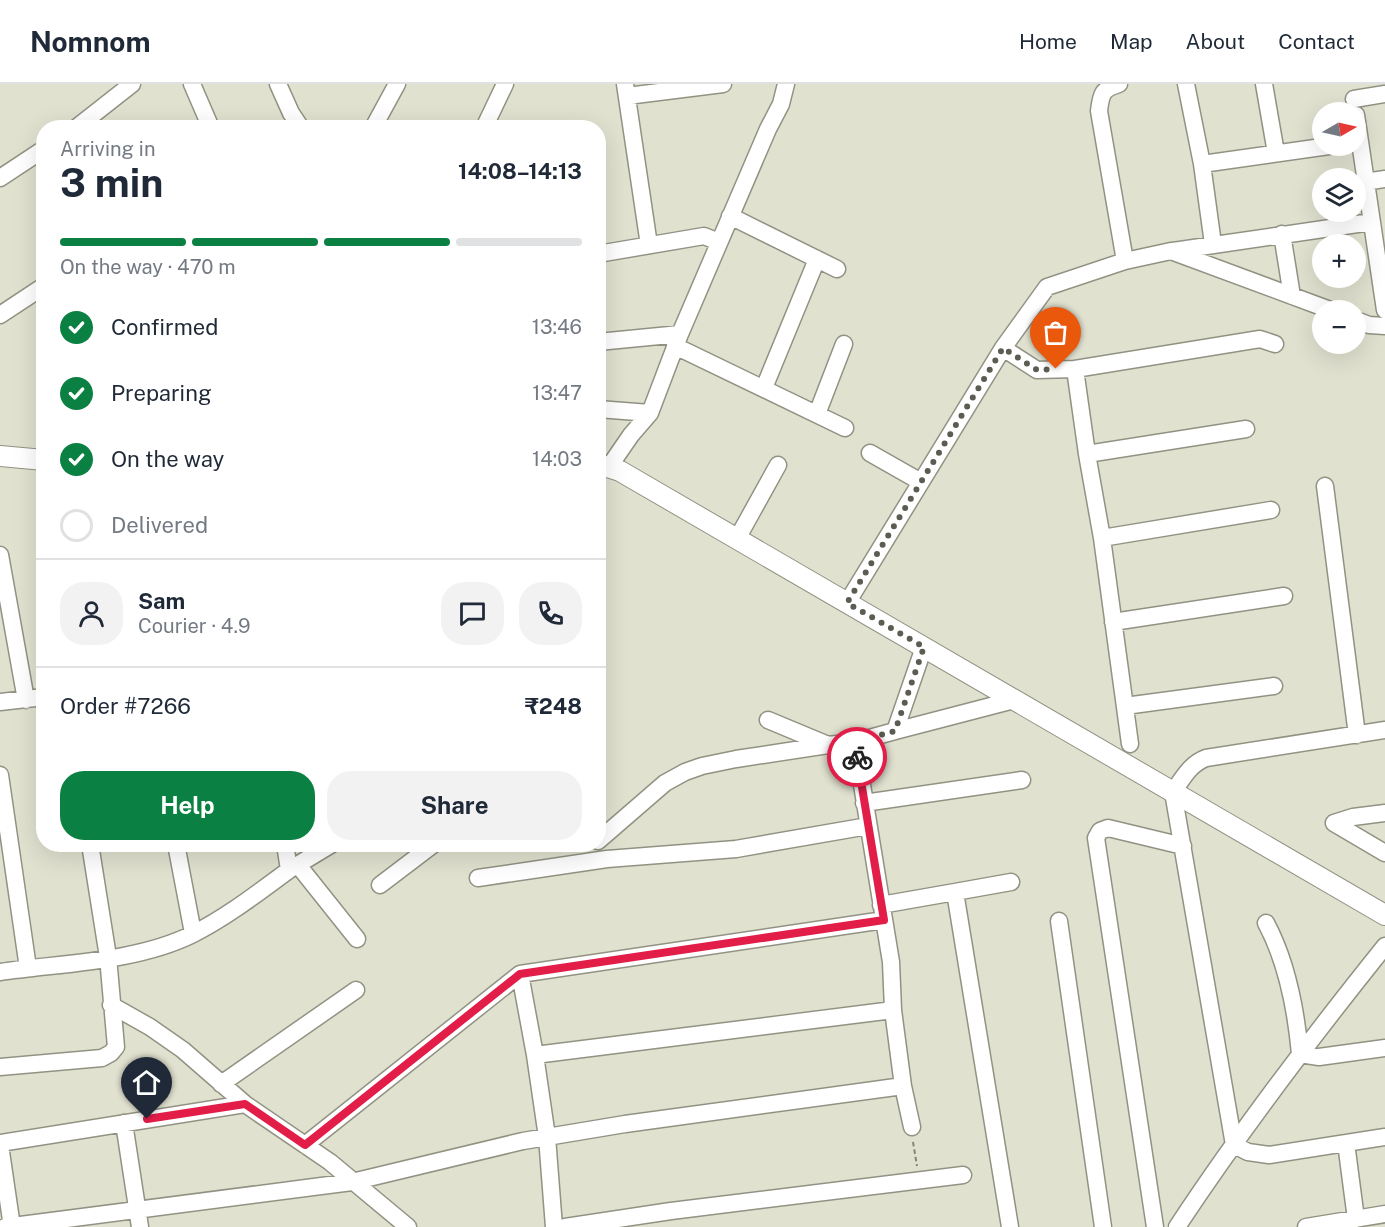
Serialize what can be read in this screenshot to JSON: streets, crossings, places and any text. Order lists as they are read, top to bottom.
{
  "north": "right",
  "page": {
    "header": "Nomnom",
    "nav": [
      "Home",
      "Map",
      "About",
      "Contact"
    ],
    "map_buttons": ["+", "−"],
    "heading": ["3 min", "Arriving in", "14:08–14:13"],
    "panel": [
      "Sam",
      "Courier · 4.9",
      "Order #7266",
      "₹248"
    ],
    "bar": "On the way · 470 m",
    "list": [
      ["Confirmed", "13:46"],
      ["Preparing", "13:47"],
      ["On the way", "14:03"],
      "Delivered"
    ],
    "buttons": ["Help", "Share"]
  }
}
